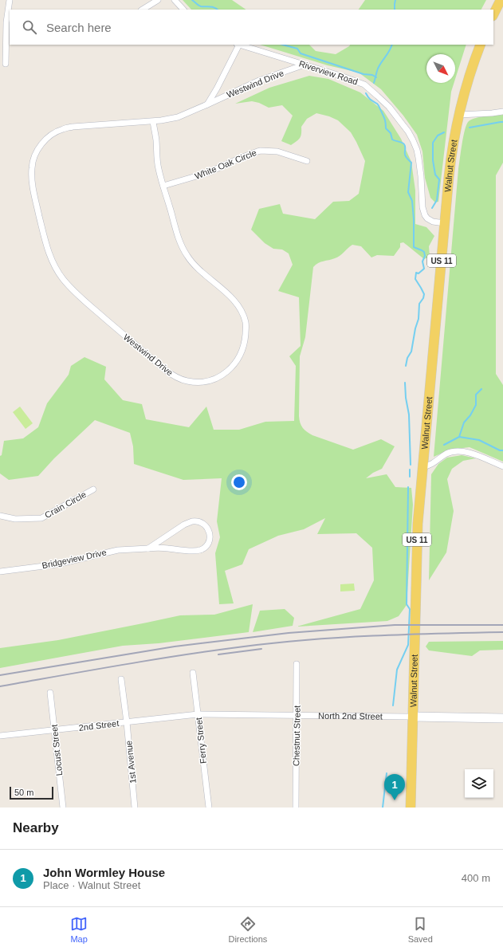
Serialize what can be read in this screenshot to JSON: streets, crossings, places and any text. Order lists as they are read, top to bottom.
{
  "streets": {
    "main road": ["Walnut Street", "US 11"],
    "street": [
      "Riverview Road",
      "Westwind Drive",
      "White Oak Circle",
      "Crain Circle",
      "Bridgeview Drive",
      "North 2nd Street",
      "2nd Street",
      "Chestnut Street",
      "Ferry Street",
      "Locust Street",
      "1st Avenue"
    ]
  },
  "crossings": [
    ["Riverview Road", "Westwind Drive"],
    ["Riverview Road", "Walnut Street"],
    ["Westwind Drive", "White Oak Circle"],
    ["Walnut Street", "North 2nd Street"],
    ["North 2nd Street", "2nd Street"],
    ["North 2nd Street", "Chestnut Street"],
    ["North 2nd Street", "Ferry Street"],
    ["2nd Street", "Ferry Street"],
    ["2nd Street", "Locust Street"],
    ["2nd Street", "1st Avenue"]
  ],
  "scale_bar": "50 m",
  "north": "bottom right",
  "page": {
    "search": "Search here",
    "pins": "1",
    "scale": "50 m",
    "heading": "Nearby",
    "list": [
      {
        "mark": "1",
        "name": "John Wormley House",
        "note": "Place · Walnut Street",
        "value": "400 m"
      }
    ],
    "nav": ["Map", "Directions", "Saved"]
  }
}
